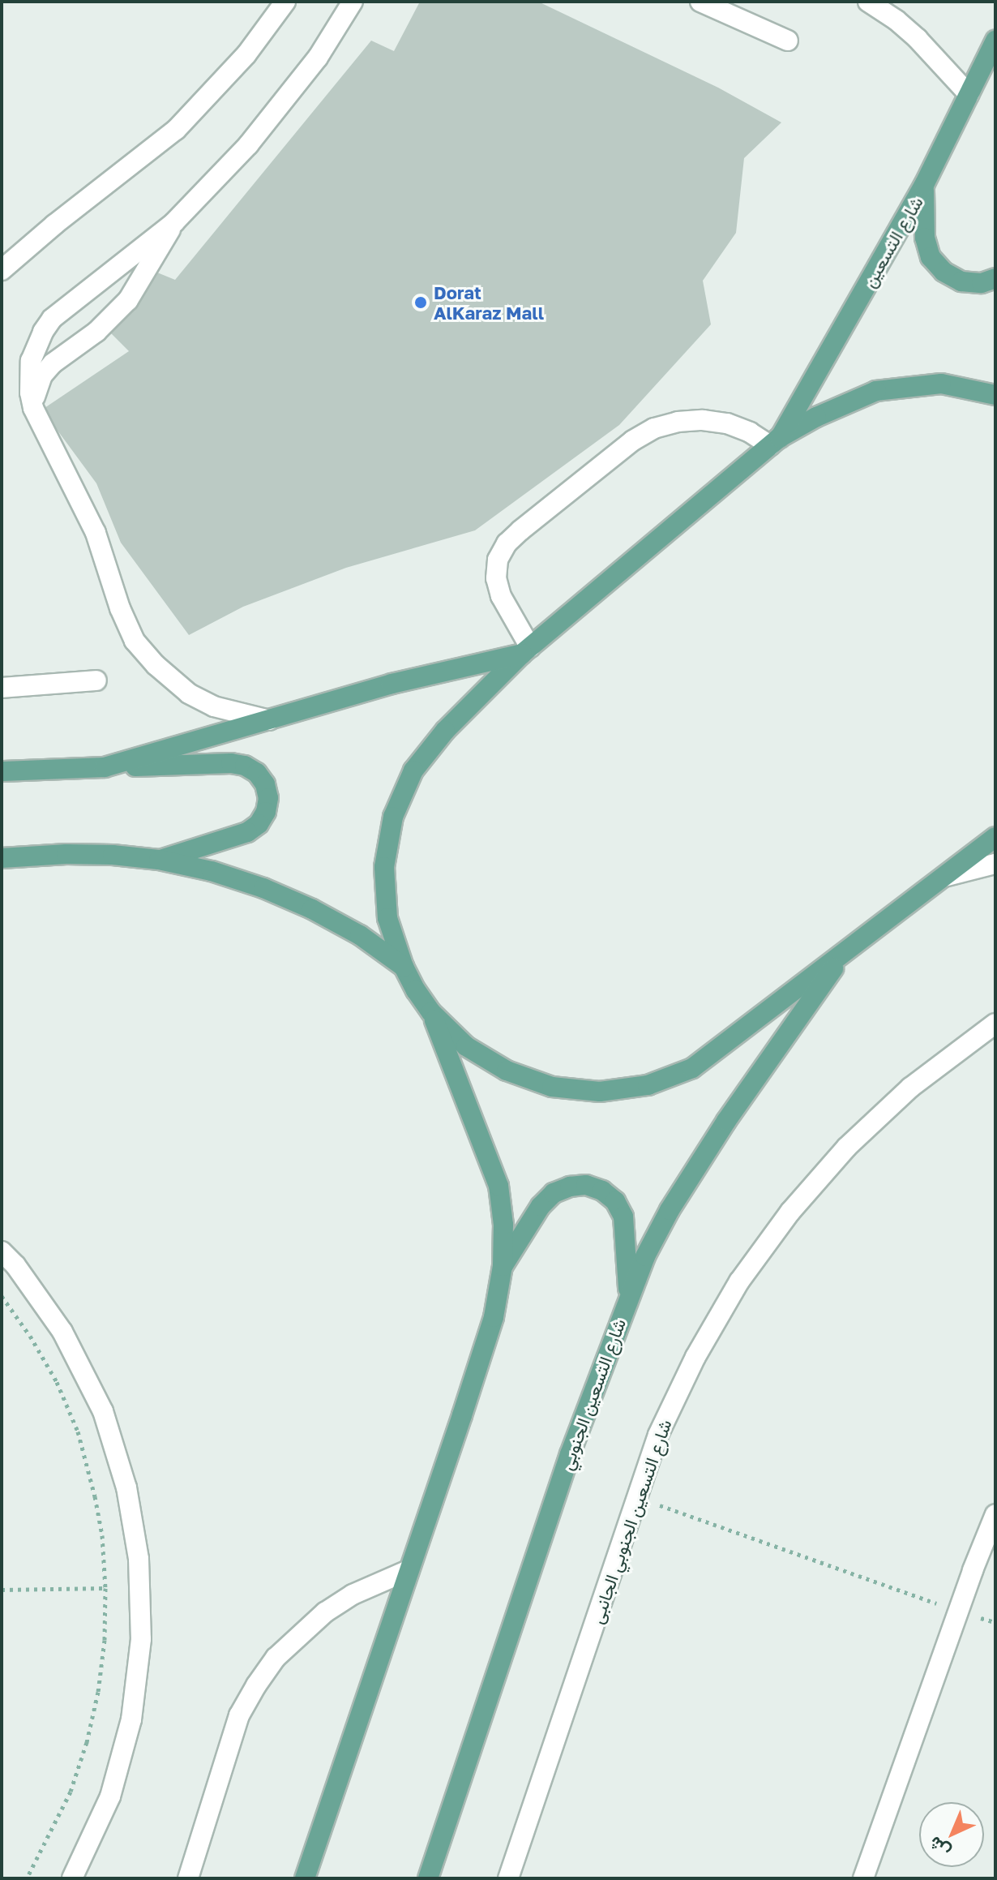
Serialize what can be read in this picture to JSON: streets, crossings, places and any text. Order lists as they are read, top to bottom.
{
  "streets": {
    "main road": ["شارع التسعين", "شارع التسعين الجنوبي"],
    "street": ["شارع التسعين الجنوبي الجانبى"]
  },
  "places": ["Dorat AlKaraz Mall"],
  "north": "bottom left"
}
